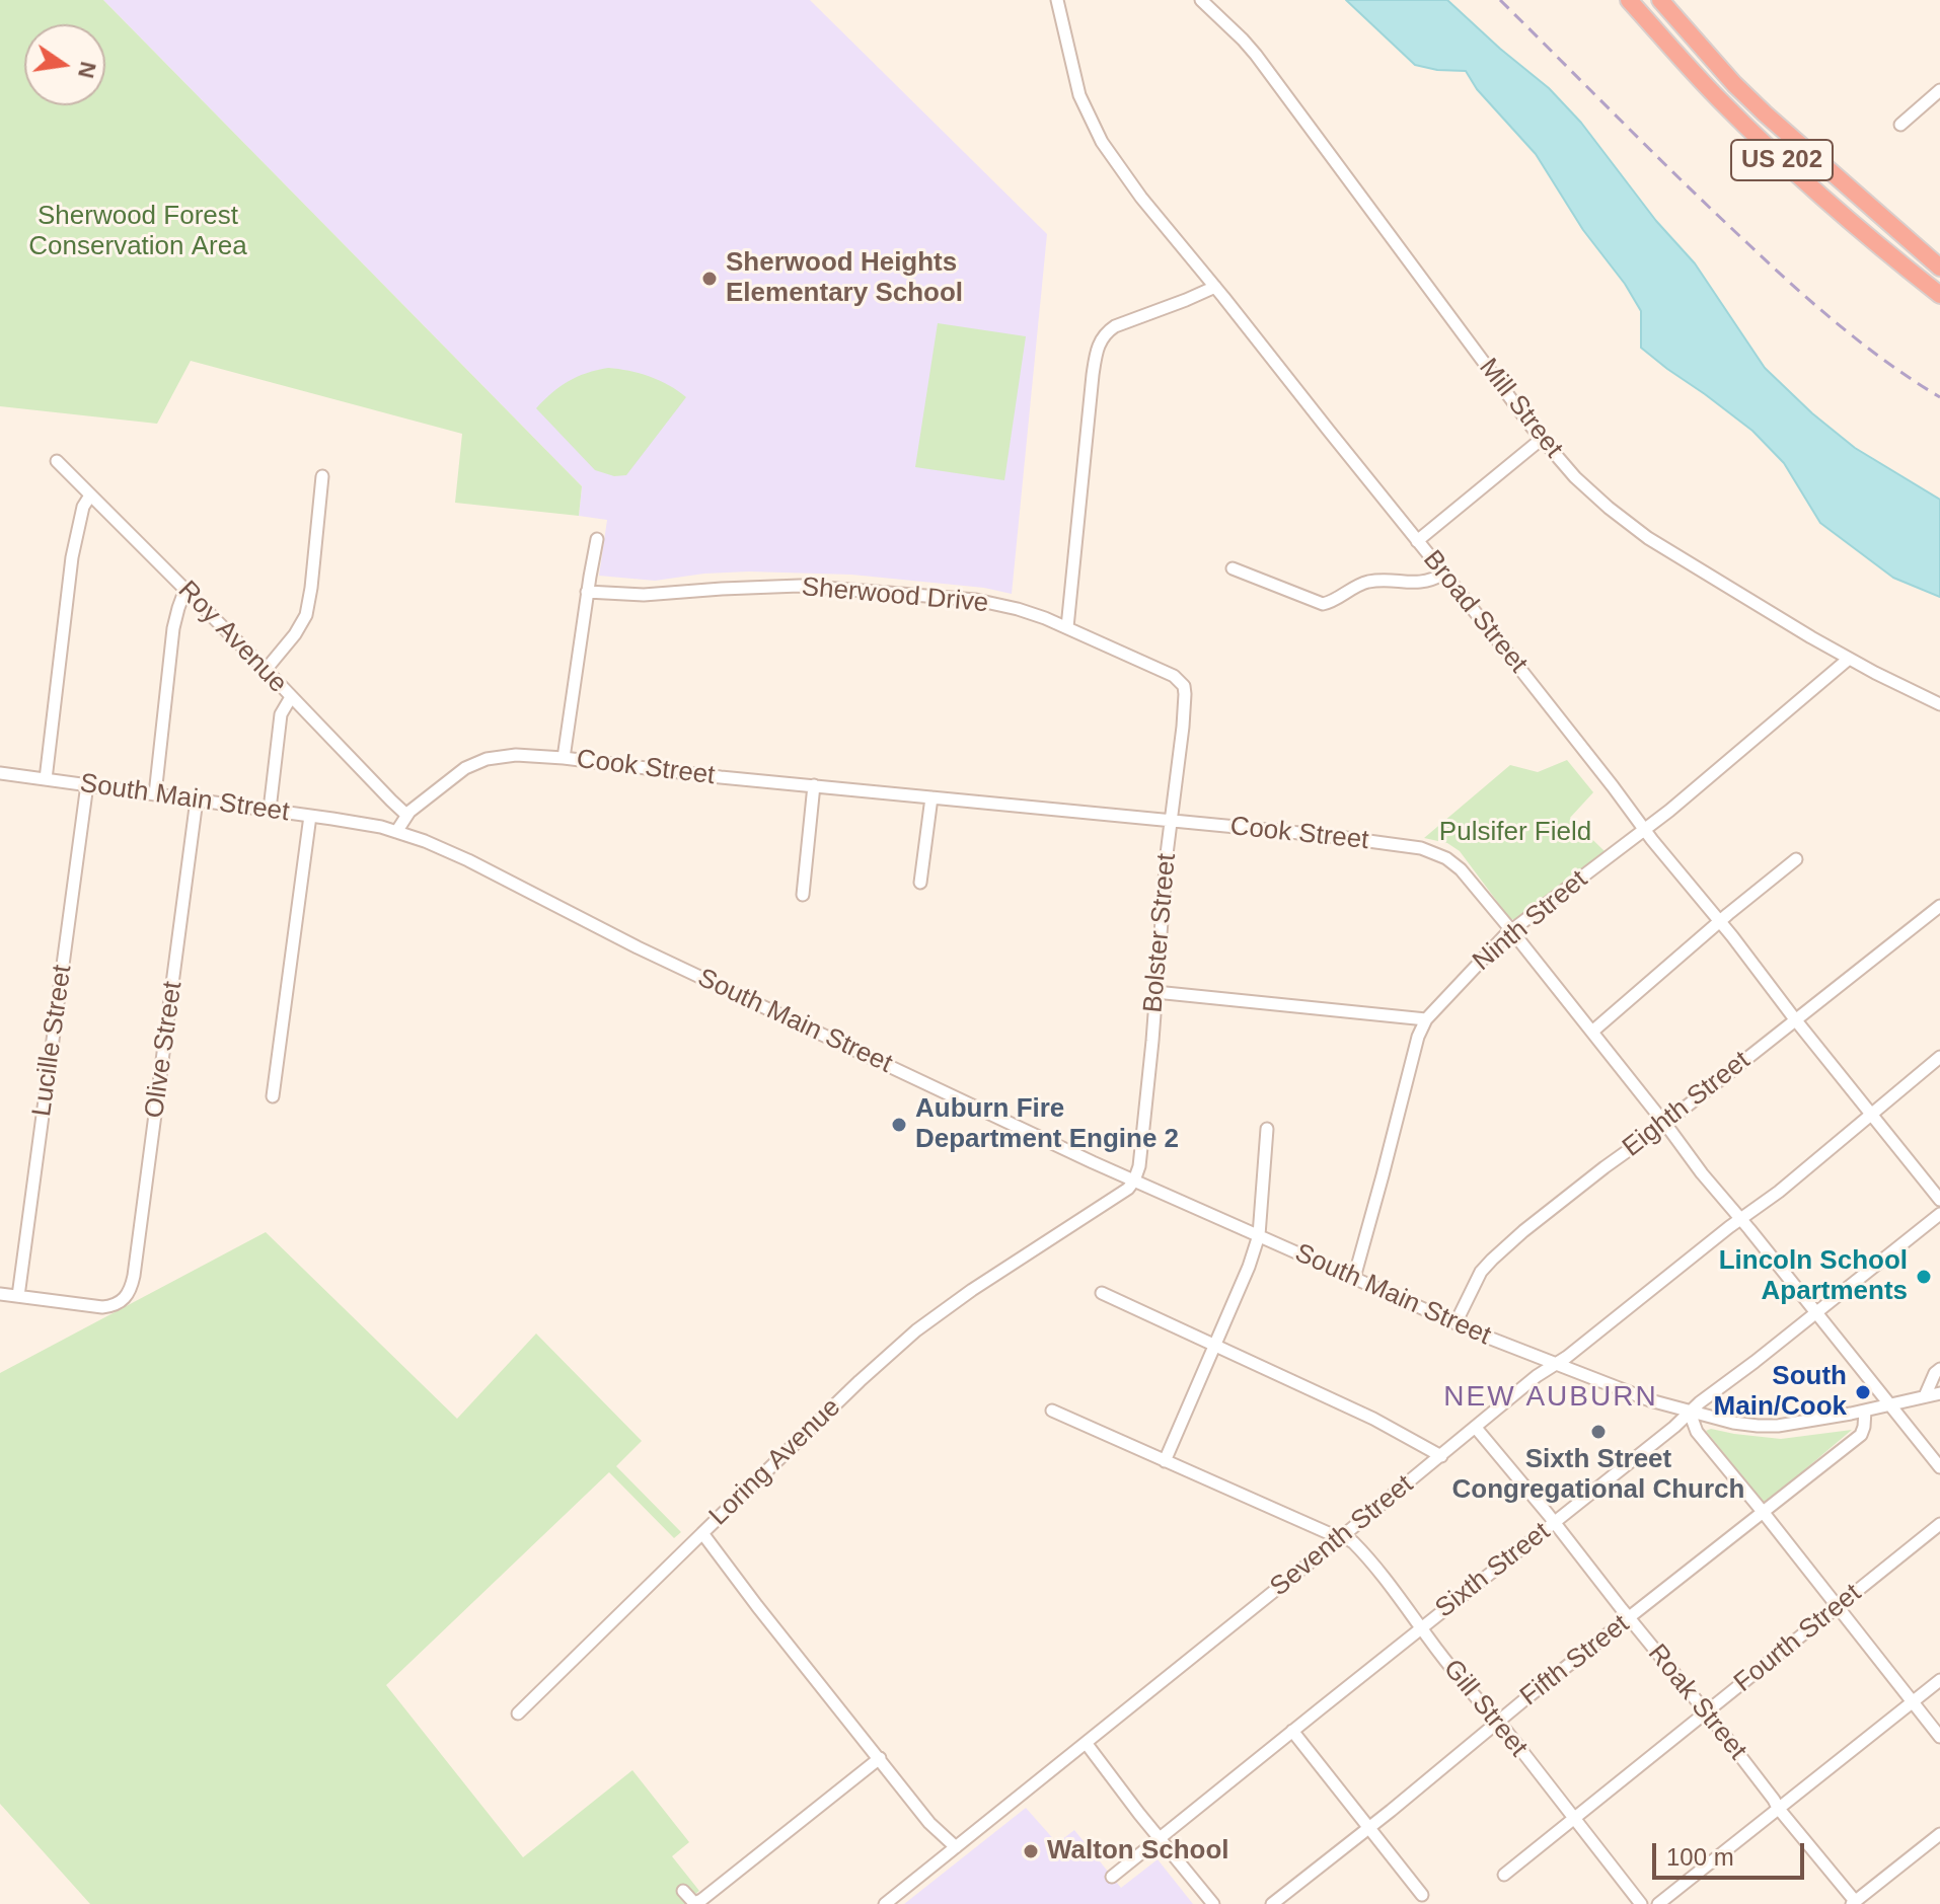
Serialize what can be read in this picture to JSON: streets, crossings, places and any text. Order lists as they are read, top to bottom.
{
  "streets": {
    "highway": ["US 202"],
    "street": [
      "Mill Street",
      "Sherwood Drive",
      "Broad Street",
      "Roy Avenue",
      "Cook Street",
      "South Main Street",
      "Ninth Street",
      "Bolster Street",
      "Lucille Street",
      "Olive Street",
      "Eighth Street",
      "Loring Avenue",
      "Seventh Street",
      "Sixth Street",
      "Fourth Street",
      "Fifth Street",
      "Roak Street",
      "Gill Street"
    ]
  },
  "crossings": [
    ["Mill Street", "Ninth Street"],
    ["Sherwood Drive", "Bolster Street"],
    ["Broad Street", "Ninth Street"],
    ["Broad Street", "Eighth Street"],
    ["Broad Street", "Seventh Street"],
    ["Roy Avenue", "Cook Street"],
    ["Cook Street", "South Main Street"],
    ["Cook Street", "Ninth Street"],
    ["Cook Street", "Bolster Street"],
    ["Cook Street", "Eighth Street"],
    ["Cook Street", "Seventh Street"],
    ["Cook Street", "Sixth Street"],
    ["South Main Street", "Ninth Street"],
    ["South Main Street", "Bolster Street"],
    ["South Main Street", "Lucille Street"],
    ["South Main Street", "Olive Street"],
    ["South Main Street", "Eighth Street"],
    ["South Main Street", "Loring Avenue"],
    ["South Main Street", "Seventh Street"],
    ["South Main Street", "Sixth Street"],
    ["South Main Street", "Fifth Street"],
    ["Bolster Street", "Loring Avenue"],
    ["Lucille Street", "Olive Street"],
    ["Loring Avenue", "Seventh Street"],
    ["Seventh Street", "Roak Street"],
    ["Seventh Street", "Gill Street"],
    ["Sixth Street", "Roak Street"],
    ["Sixth Street", "Gill Street"],
    ["Fourth Street", "Roak Street"],
    ["Fourth Street", "Gill Street"],
    ["Fifth Street", "Roak Street"],
    ["Fifth Street", "Gill Street"]
  ],
  "districts": ["NEW AUBURN"],
  "parks": ["Sherwood Forest Conservation Area", "Pulsifer Field"],
  "places": [
    "Sherwood Heights Elementary School",
    "Auburn Fire Department Engine 2",
    "Lincoln School Apartments",
    "South Main/Cook",
    "Sixth Street Congregational Church",
    "Walton School"
  ],
  "scale_bar": "100 m",
  "north": "right"
}
